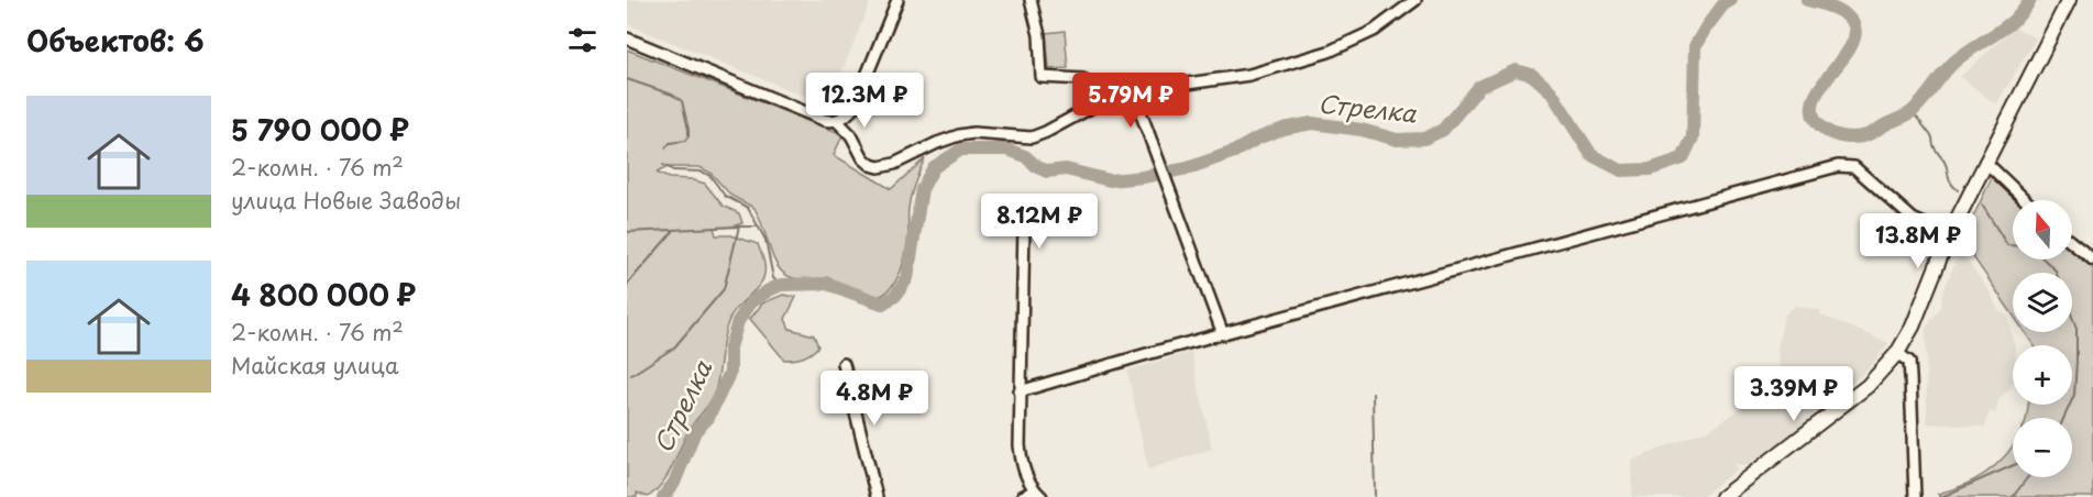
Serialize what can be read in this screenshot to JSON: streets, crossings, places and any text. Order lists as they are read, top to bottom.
{
  "water": ["Стрелка"],
  "north": "top",
  "page": {
    "heading": "Объектов: 6",
    "price": [
      "12.3M ₽",
      "5.79M ₽",
      "8.12M ₽",
      "13.8M ₽",
      "3.39M ₽",
      "4.8M ₽"
    ],
    "list": [
      {
        "name": "5 790 000 ₽",
        "note": "2-комн. · 76 m² · улица Новые Заводы"
      },
      {
        "name": "4 800 000 ₽",
        "note": "2-комн. · 76 m² · Майская улица"
      }
    ],
    "map_buttons": ["+", "−"]
  }
}
